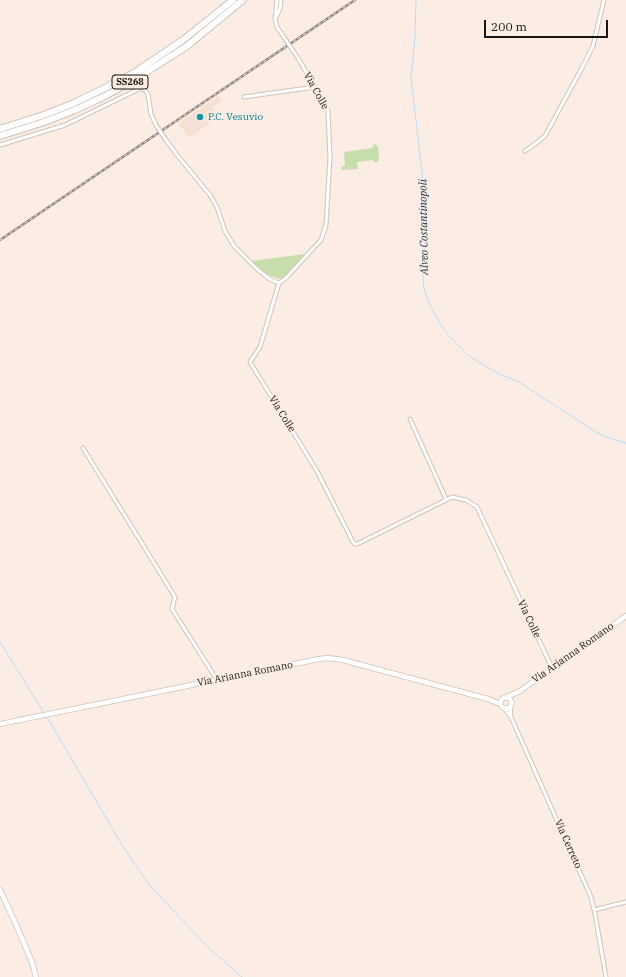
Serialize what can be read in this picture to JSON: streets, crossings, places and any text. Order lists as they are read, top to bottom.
{
  "streets": {
    "highway": ["SS268"],
    "street": ["Via Colle", "Via Arianna Romano", "Via Cerreto"]
  },
  "crossings": [
    ["Via Colle", "Via Arianna Romano"],
    ["Via Arianna Romano", "Via Cerreto"]
  ],
  "water": ["Alveo Costantinopoli"],
  "places": ["P.C. Vesuvio"],
  "scale_bar": "200 m"
}
